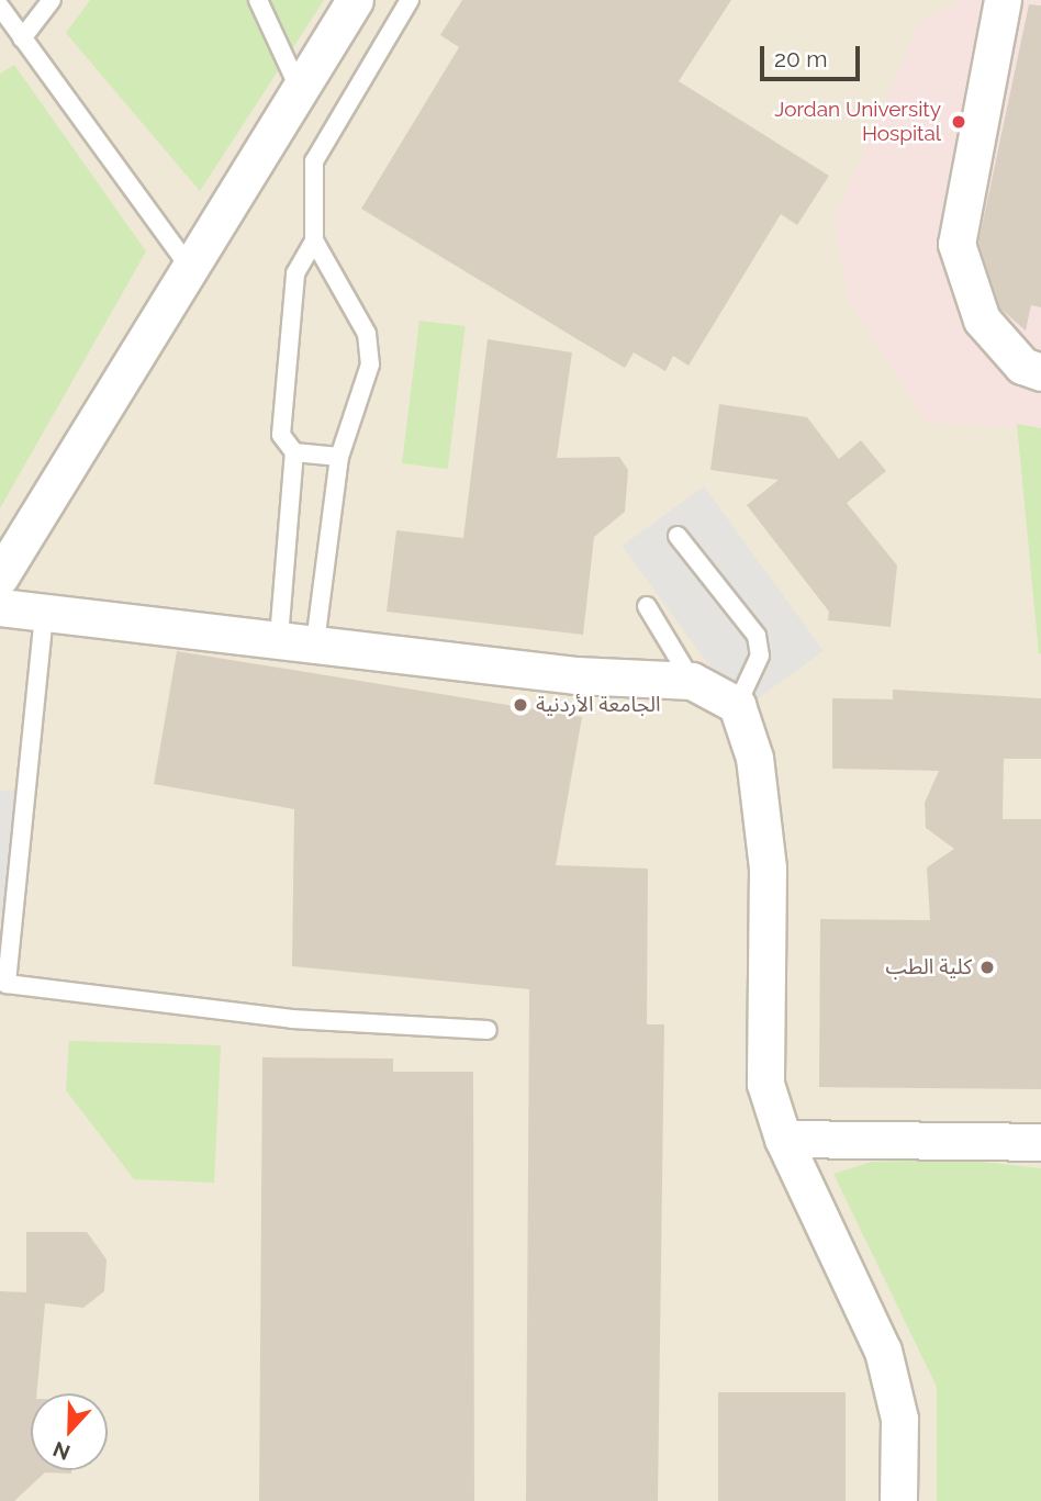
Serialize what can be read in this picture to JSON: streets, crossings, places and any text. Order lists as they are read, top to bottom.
{
  "places": ["Jordan University Hospital", "الجامعة الأردنية", "كلية الطب"],
  "scale_bar": "20 m",
  "north": "bottom"
}
